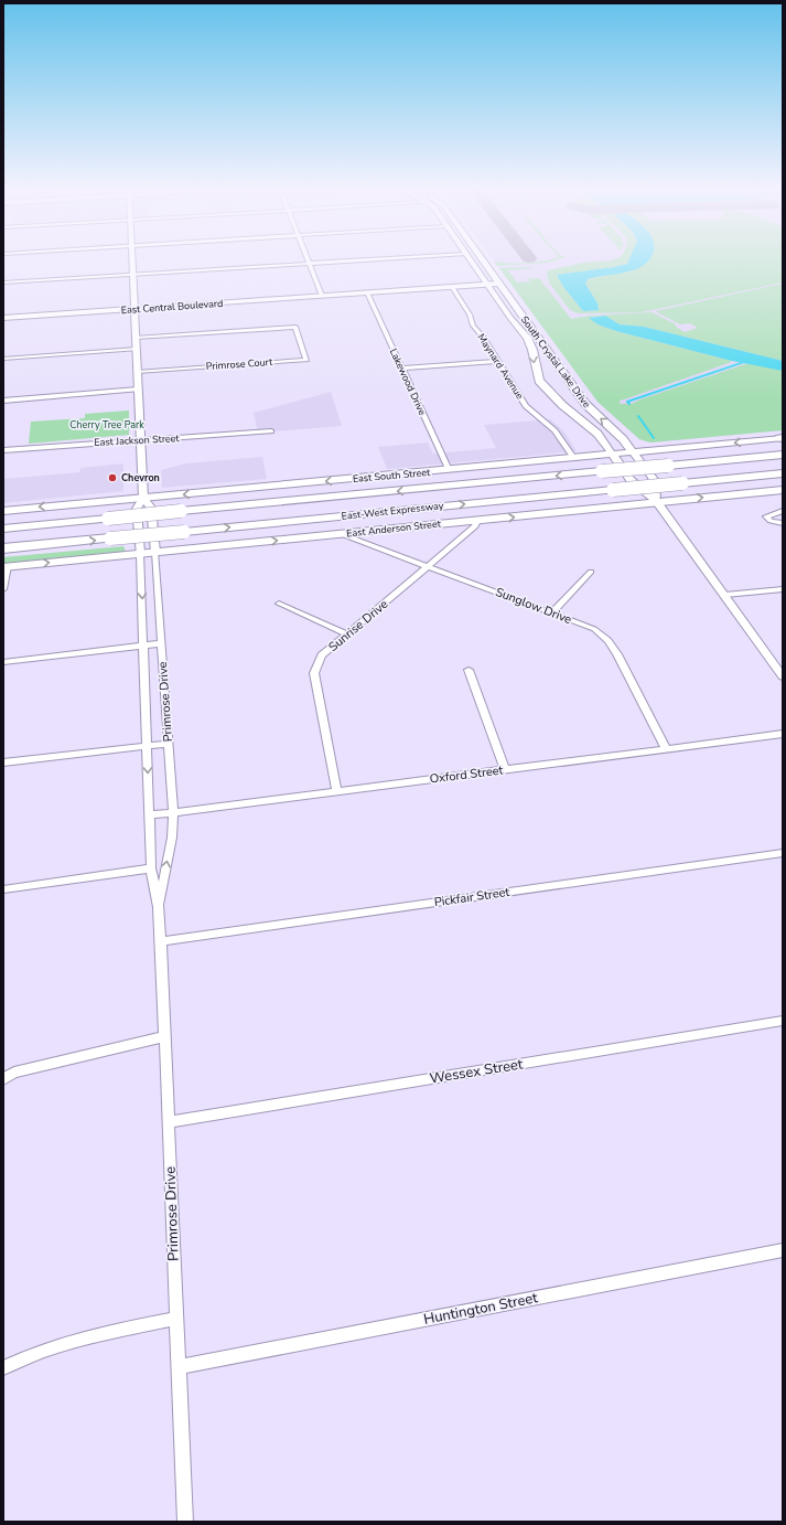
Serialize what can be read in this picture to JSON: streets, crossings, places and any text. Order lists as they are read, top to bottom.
{
  "streets": {
    "highway": ["East-West Expressway"],
    "main road": ["South Crystal Lake Drive", "East South Street", "East Anderson Street"],
    "street": [
      "East Central Boulevard",
      "Primrose Court",
      "Maynard Avenue",
      "Lakewood Drive",
      "East Jackson Street",
      "Sunglow Drive",
      "Sunrise Drive",
      "Primrose Drive",
      "Oxford Street",
      "Pickfair Street",
      "Wessex Street",
      "Huntington Street"
    ]
  },
  "crossings": [
    ["East Central Boulevard", "South Crystal Lake Drive"],
    ["East Central Boulevard", "Maynard Avenue"],
    ["East Central Boulevard", "Lakewood Drive"],
    ["East Central Boulevard", "Primrose Drive"],
    ["South Crystal Lake Drive", "East South Street"],
    ["South Crystal Lake Drive", "East Anderson Street"],
    ["Primrose Court", "Primrose Drive"],
    ["Maynard Avenue", "East South Street"],
    ["Lakewood Drive", "East South Street"],
    ["East Jackson Street", "Primrose Drive"],
    ["East South Street", "Primrose Drive"],
    ["East Anderson Street", "Sunglow Drive"],
    ["East Anderson Street", "Sunrise Drive"],
    ["East Anderson Street", "Primrose Drive"],
    ["Sunglow Drive", "Sunrise Drive"],
    ["Sunglow Drive", "Oxford Street"],
    ["Sunrise Drive", "Oxford Street"],
    ["Primrose Drive", "Oxford Street"],
    ["Primrose Drive", "Pickfair Street"],
    ["Primrose Drive", "Wessex Street"],
    ["Primrose Drive", "Huntington Street"]
  ],
  "one_way": ["East South Street", "East Anderson Street"],
  "parks": ["Cherry Tree Park"],
  "places": ["Chevron"]
}
